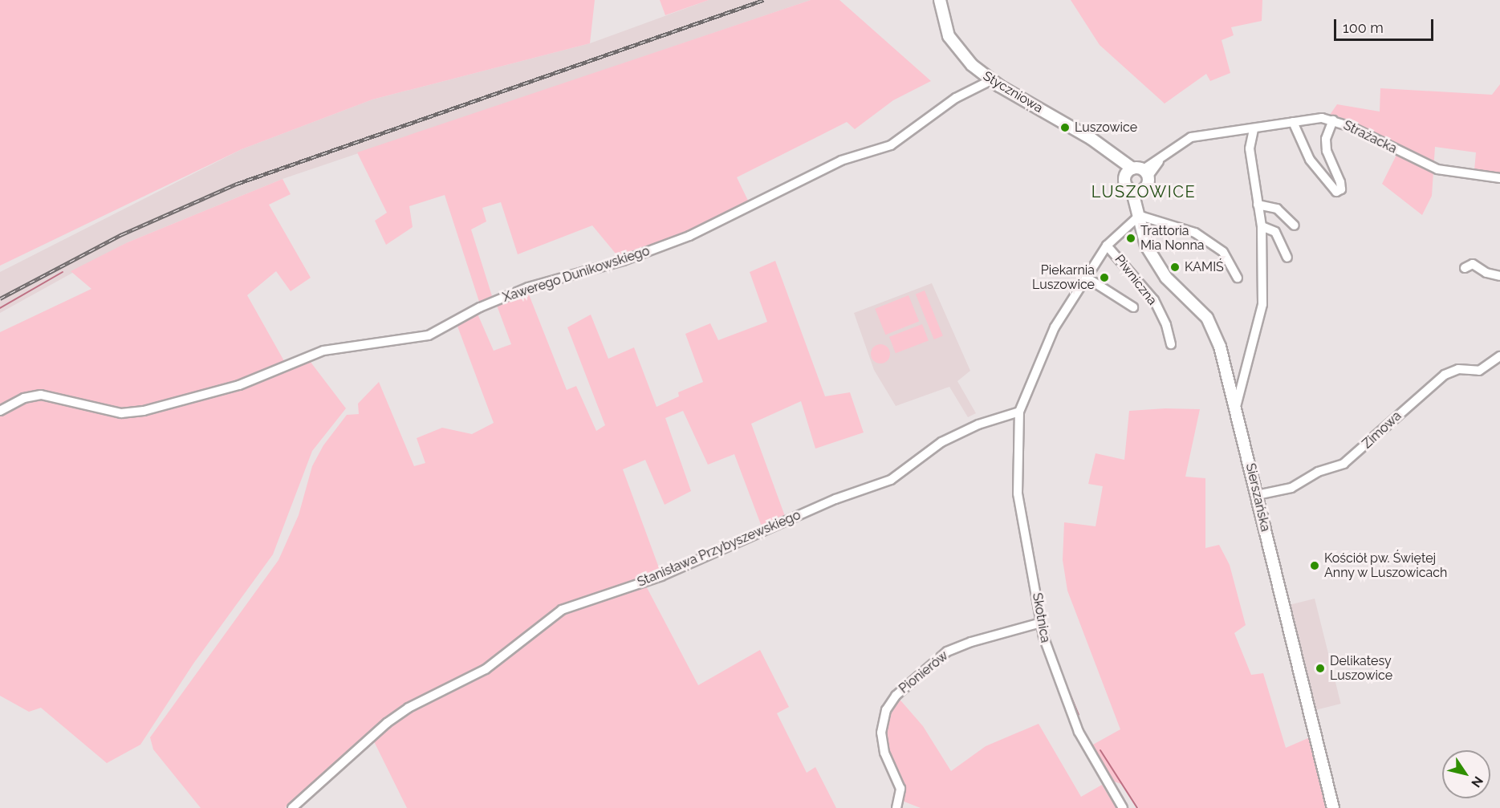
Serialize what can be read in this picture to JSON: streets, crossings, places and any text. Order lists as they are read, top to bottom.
{
  "streets": {
    "street": [
      "Styczniowa",
      "Strażacka",
      "Xawerego Dunikowskiego",
      "Piwniczna",
      "Zimowa",
      "Sierszańska",
      "Stanisława Przybyszewskiego",
      "Skotnica",
      "Pionierów"
    ]
  },
  "crossings": [
    ["Styczniowa", "Strażacka"],
    ["Styczniowa", "Xawerego Dunikowskiego"],
    ["Zimowa", "Sierszańska"],
    ["Stanisława Przybyszewskiego", "Skotnica"],
    ["Skotnica", "Pionierów"]
  ],
  "districts": ["LUSZOWICE"],
  "places": [
    "Luszowice",
    "Trattoria Mia Nonna",
    "KAMIŚ",
    "Piekarnia Luszowice",
    "Kościół pw. Świętej Anny w Luszowicach",
    "Delikatesy Luszowice"
  ],
  "scale_bar": "100 m",
  "north": "bottom right"
}
